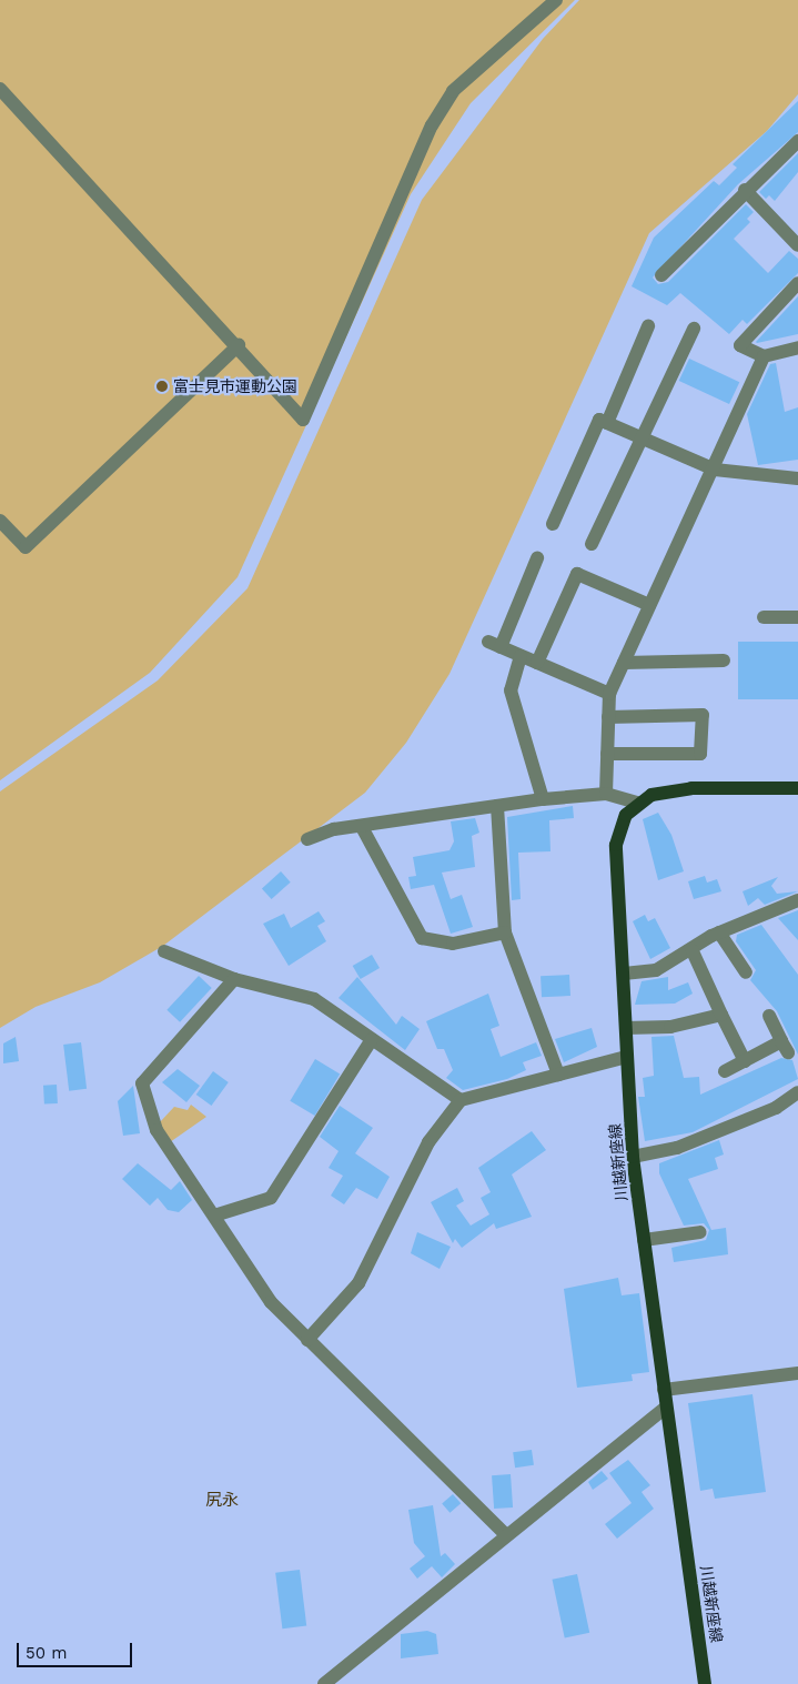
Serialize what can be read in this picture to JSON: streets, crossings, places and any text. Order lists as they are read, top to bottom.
{
  "streets": {
    "main road": ["川越新座線"]
  },
  "districts": ["尻永"],
  "places": ["富士見市運動公園"],
  "scale_bar": "50 m"
}
